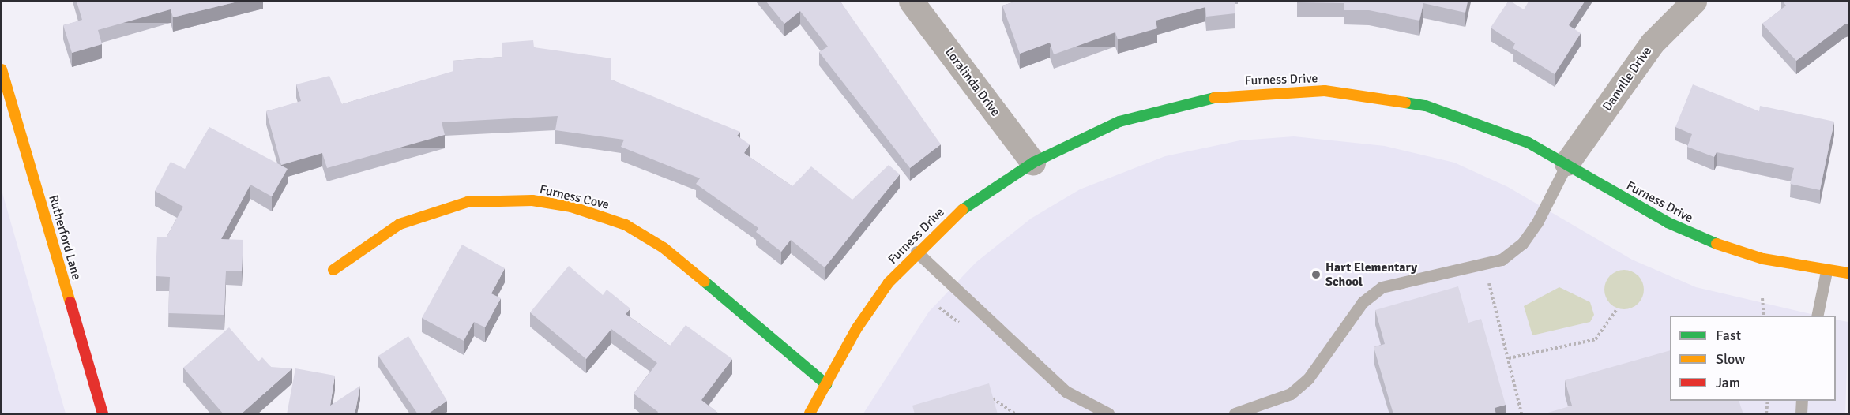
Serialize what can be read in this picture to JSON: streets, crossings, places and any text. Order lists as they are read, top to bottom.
{
  "streets": {
    "street": [
      "Danville Drive",
      "Furness Drive",
      "Loralinda Drive",
      "Furness Cove",
      "Rutherford Lane"
    ]
  },
  "crossings": [
    ["Danville Drive", "Furness Drive"],
    ["Furness Drive", "Loralinda Drive"],
    ["Furness Drive", "Furness Cove"]
  ],
  "places": ["Hart Elementary School"],
  "legend": ["Fast", "Slow", "Jam"]
}
